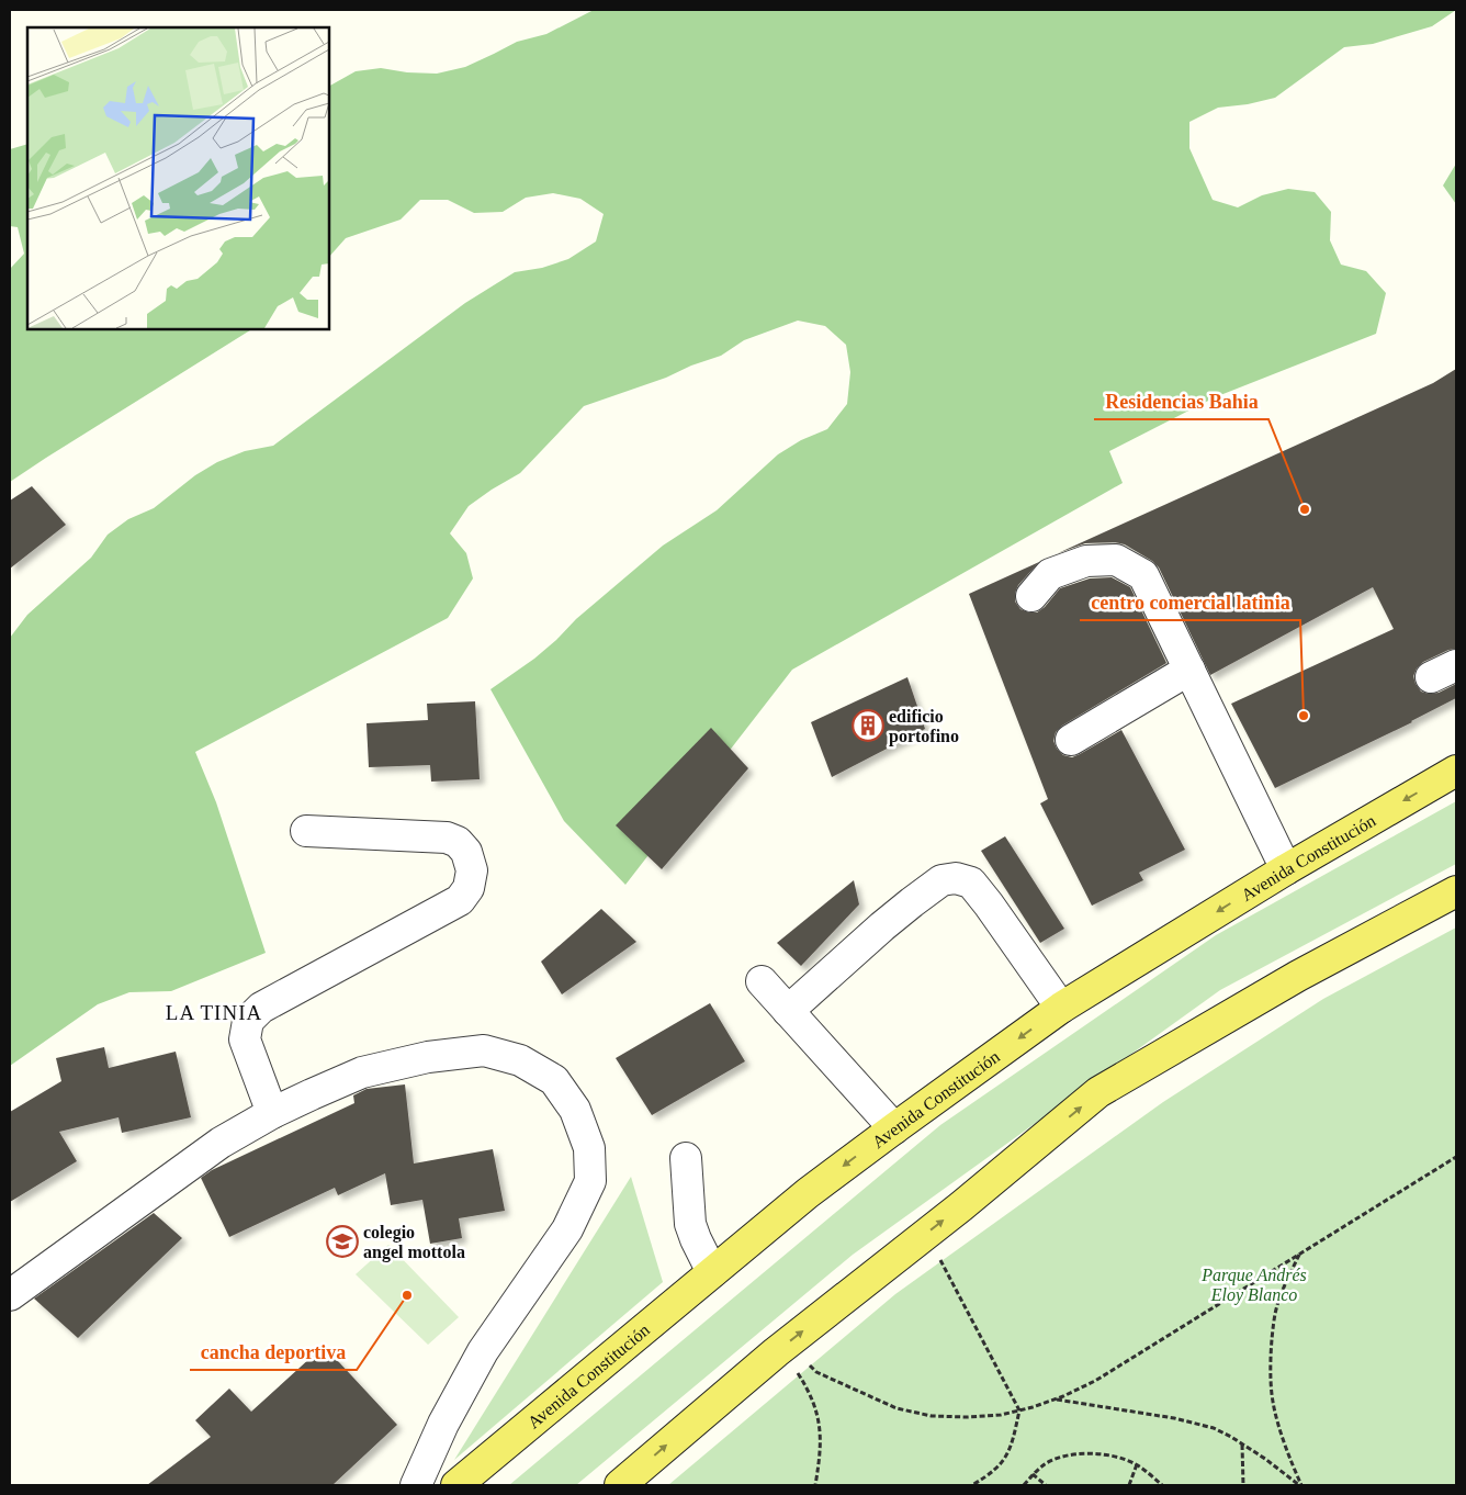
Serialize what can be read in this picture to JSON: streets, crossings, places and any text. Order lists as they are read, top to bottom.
{
  "streets": {
    "main road": ["Avenida Constitución"]
  },
  "districts": ["LA TINIA"],
  "parks": ["Parque Andrés Eloy Blanco"],
  "places": {
    "other": ["Residencias Bahia", "centro comercial latinia", "cancha deportiva"],
    "building": ["edificio portofino"],
    "school or university": ["colegio angel mottola"]
  }
}
